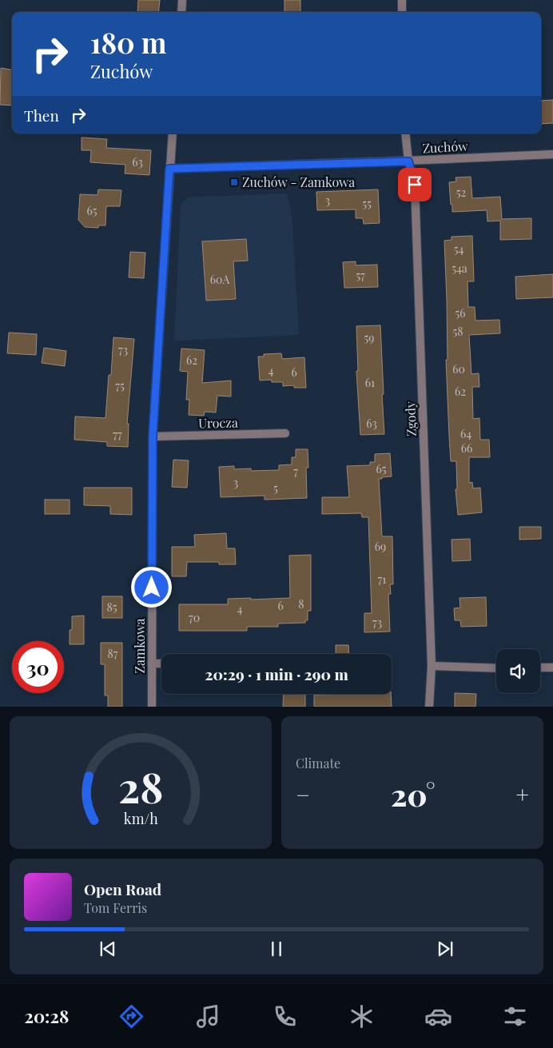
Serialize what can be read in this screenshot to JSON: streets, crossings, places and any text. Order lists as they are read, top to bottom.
{
  "streets": {
    "street": [
      "Zuchów",
      "Zgody",
      "Urocza",
      "Zamkowa"
    ]
  },
  "crossings": [
    ["Zuchów", "Zgody"],
    ["Zuchów", "Zamkowa"],
    ["Urocza", "Zamkowa"]
  ],
  "places": {
    "transit": ["Zuchów - Zamkowa"]
  },
  "house_numbers": [
    "63",
    "52",
    "3",
    "55",
    "65",
    "54",
    "54a",
    "57",
    "60A",
    "56",
    "58",
    "59",
    "73",
    "62",
    "60",
    "4",
    "6",
    "61",
    "75",
    "62",
    "63",
    "64",
    "77",
    "66",
    "65",
    "7",
    "3",
    "5",
    "69",
    "71",
    "8",
    "6",
    "85",
    "4",
    "70",
    "73",
    "87"
  ],
  "page": {
    "turn": ["180 m", "Zuchów"],
    "then": "Then",
    "limit": "30",
    "trip": "20:29 · 1 min · 290 m",
    "tile": "Climate",
    "heat": ["−", "20°", "+"],
    "song": ["Open Road", "Tom Ferris"],
    "tabs": "20:28",
    "gauge": ["28", "km/h"]
  }
}
